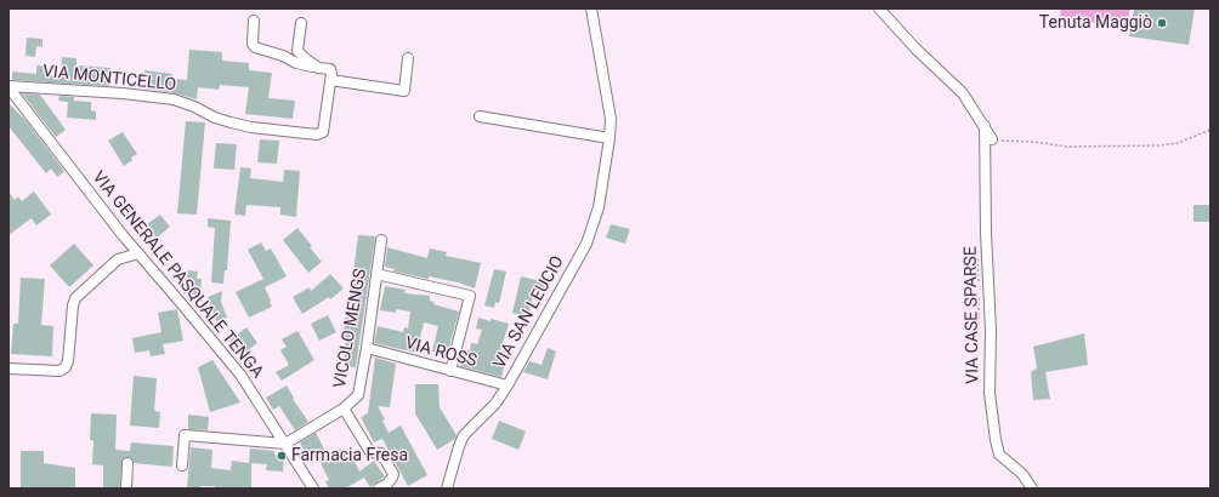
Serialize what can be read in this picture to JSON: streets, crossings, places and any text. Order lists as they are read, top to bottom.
{
  "streets": {
    "street": [
      "VIA MONTICELLO",
      "VIA GENERALE PASQUALE TENGA",
      "VIA SAN LEUCIO",
      "VIA CASE SPARSE",
      "VICOLO MENGS",
      "VIA ROSS"
    ]
  },
  "crossings": [
    ["VIA MONTICELLO", "VIA GENERALE PASQUALE TENGA"],
    ["VIA GENERALE PASQUALE TENGA", "VICOLO MENGS"],
    ["VIA SAN LEUCIO", "VIA ROSS"],
    ["VICOLO MENGS", "VIA ROSS"]
  ],
  "places": ["Tenuta Maggiò", "Farmacia Fresa"]
}
